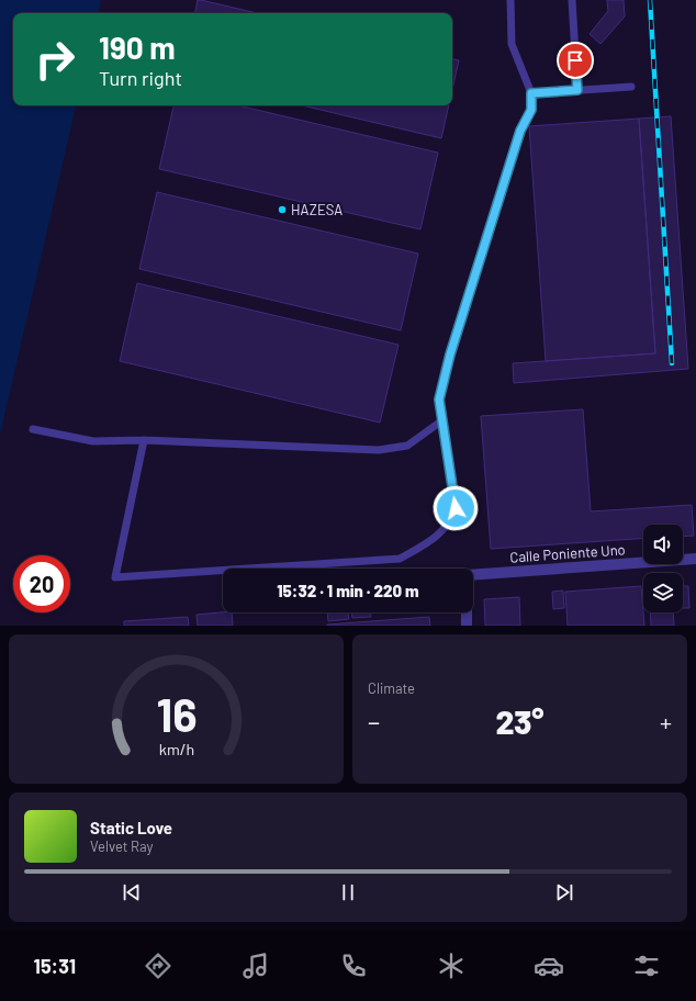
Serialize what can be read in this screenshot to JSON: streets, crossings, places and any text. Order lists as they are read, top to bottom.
{
  "streets": {
    "street": ["Calle Poniente Uno"]
  },
  "places": ["HAZESA"],
  "page": {
    "turn": ["190 m", "Turn right"],
    "limit": "20",
    "trip": "15:32 · 1 min · 220 m",
    "tile": "Climate",
    "heat": ["−", "23°", "+"],
    "song": ["Static Love", "Velvet Ray"],
    "tabs": "15:31",
    "gauge": ["16", "km/h"]
  }
}
